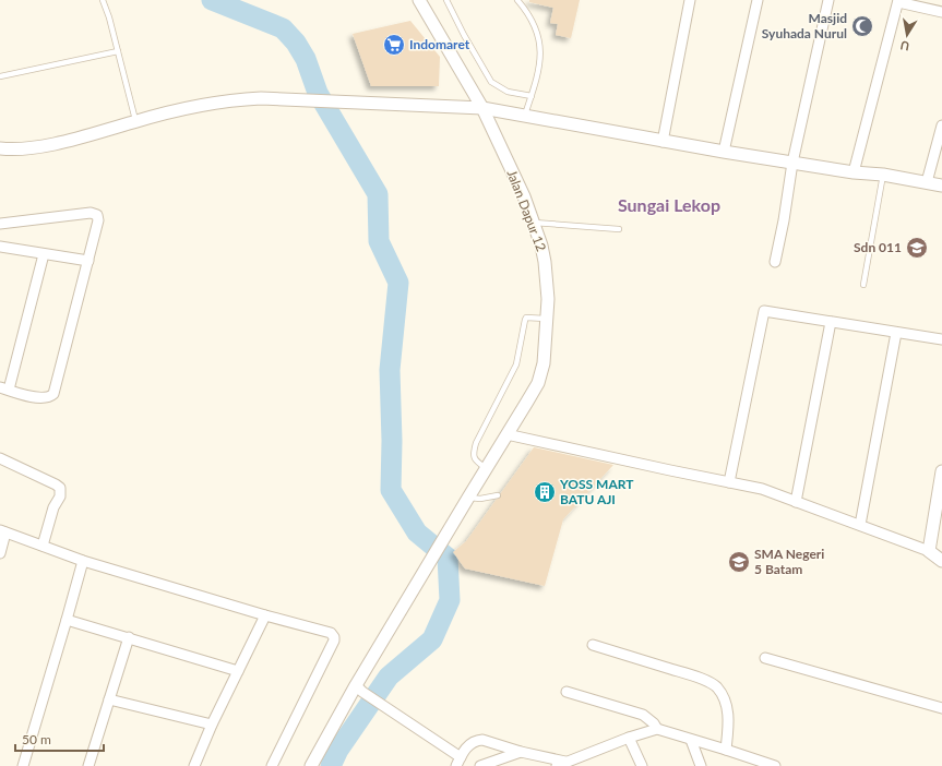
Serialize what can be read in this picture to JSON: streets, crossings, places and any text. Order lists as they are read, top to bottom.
{
  "streets": {
    "street": ["Jalan Dapur 12"]
  },
  "districts": ["Sungai Lekop"],
  "places": {
    "mosque": ["Masjid Syuhada Nurul"],
    "supermarket": ["Indomaret"],
    "school or university": ["Sdn 011", "SMA Negeri 5 Batam"],
    "building": ["YOSS MART BATU AJI"]
  },
  "scale_bar": "50 m",
  "north": "bottom"
}
